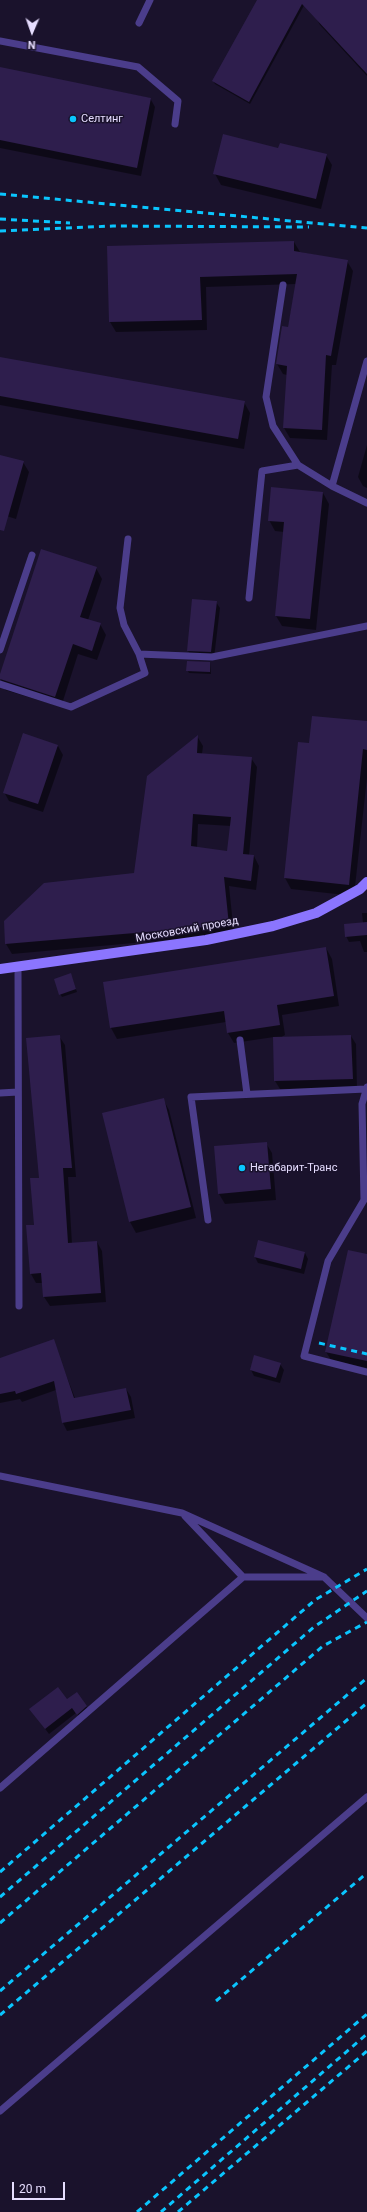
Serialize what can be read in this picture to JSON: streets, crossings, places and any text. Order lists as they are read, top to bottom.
{
  "streets": {
    "street": ["Московский проезд"]
  },
  "places": ["Селтинг", "Негабарит-Транс"],
  "scale_bar": "20 m",
  "north": "bottom"
}
